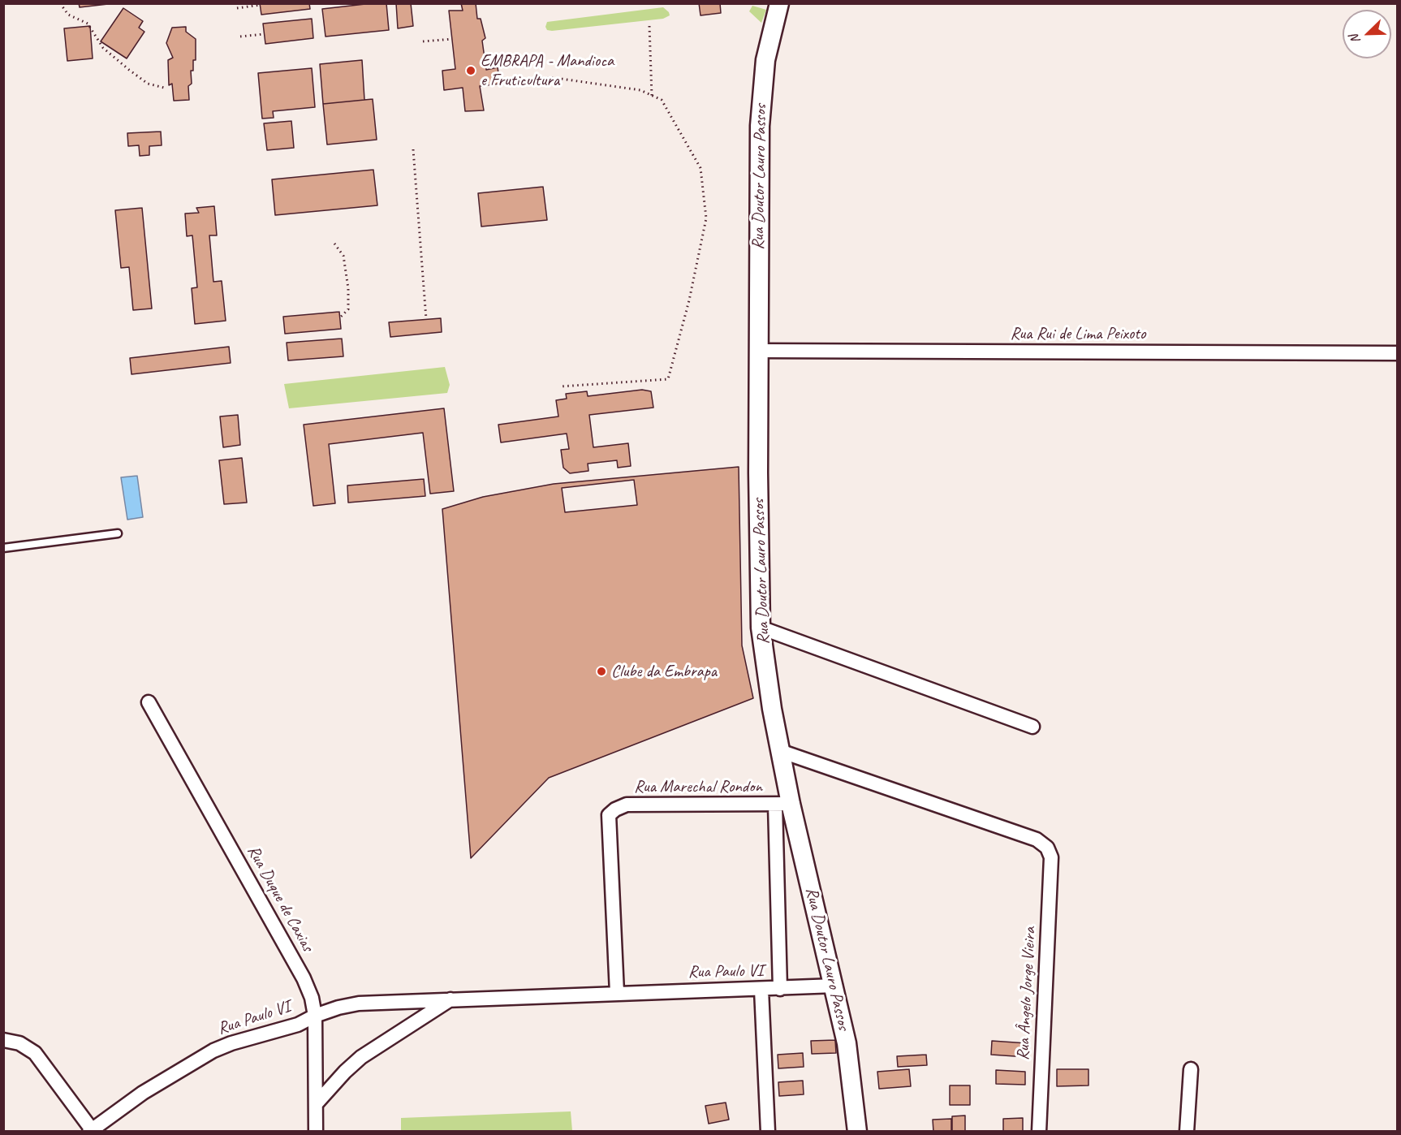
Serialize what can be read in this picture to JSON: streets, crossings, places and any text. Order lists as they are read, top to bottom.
{
  "streets": {
    "main road": ["Rua Doutor Lauro Passos"],
    "street": [
      "Rua Rui de Lima Peixoto",
      "Rua Marechal Rondon",
      "Rua Duque de Caxias",
      "Rua Paulo VI",
      "Rua Ângelo Jorge Vieira"
    ]
  },
  "crossings": [
    ["Rua Doutor Lauro Passos", "Rua Rui de Lima Peixoto"],
    ["Rua Doutor Lauro Passos", "Rua Marechal Rondon"],
    ["Rua Doutor Lauro Passos", "Rua Paulo VI"],
    ["Rua Doutor Lauro Passos", "Rua Ângelo Jorge Vieira"],
    ["Rua Marechal Rondon", "Rua Paulo VI"],
    ["Rua Duque de Caxias", "Rua Paulo VI"]
  ],
  "places": ["EMBRAPA - Mandioca e Fruticultura", "Clube da Embrapa"],
  "north": "bottom left"
}
